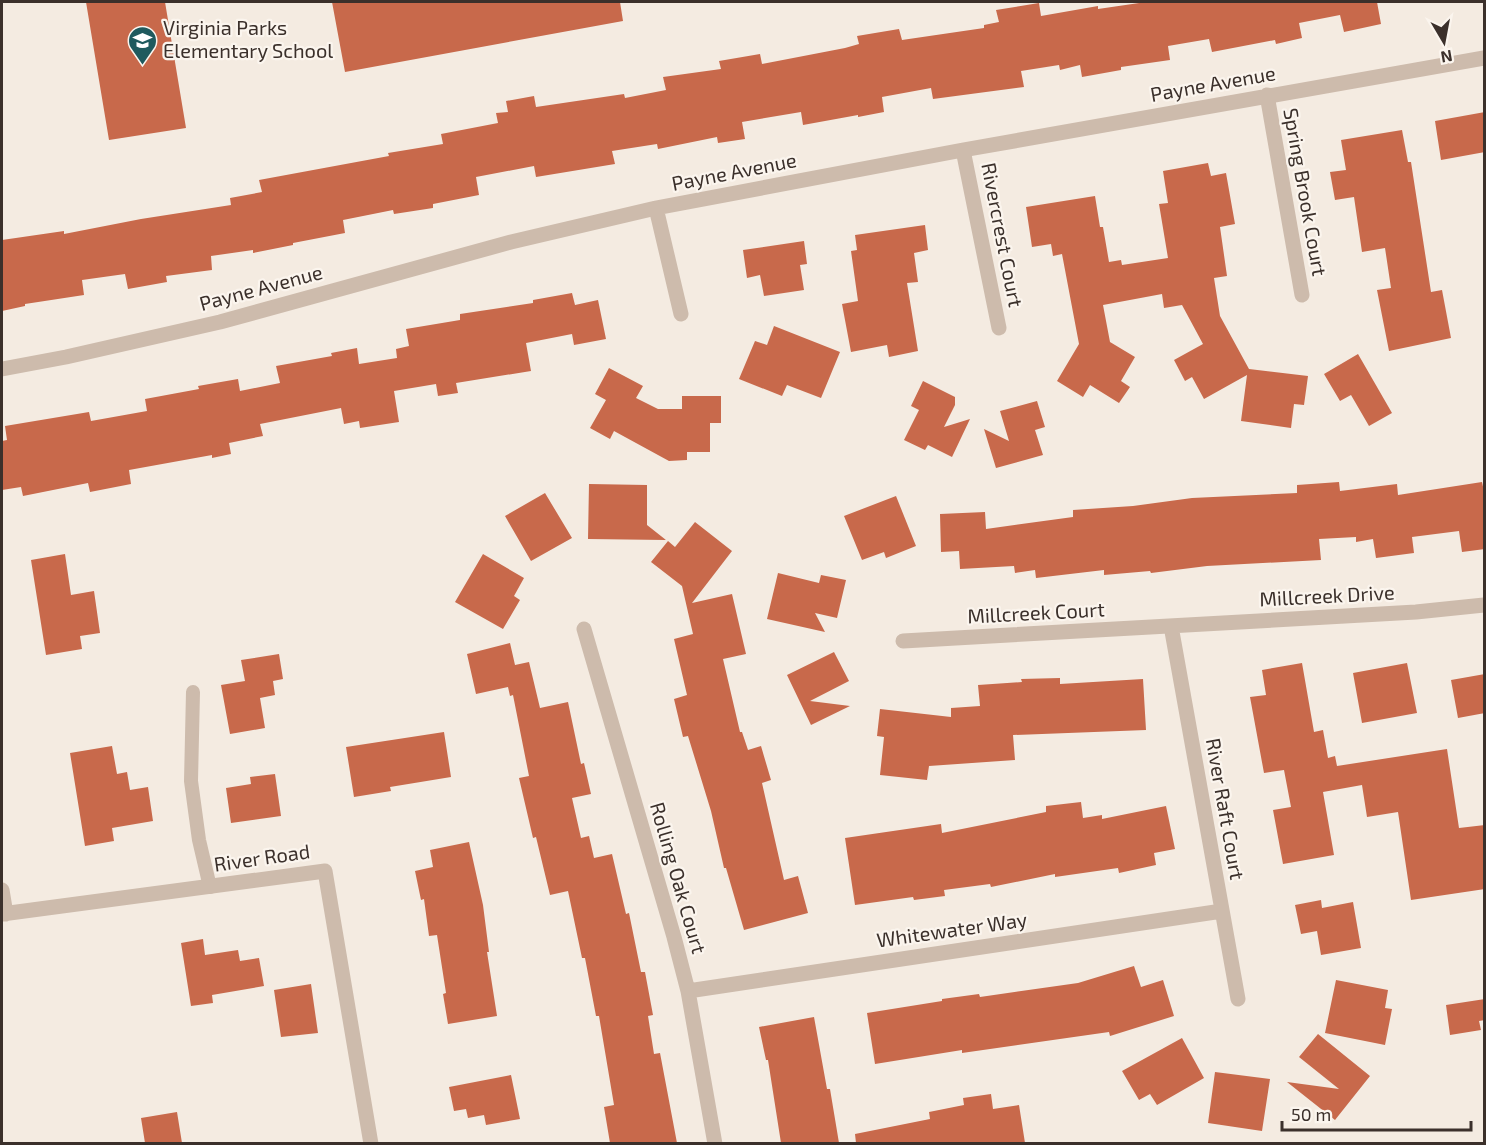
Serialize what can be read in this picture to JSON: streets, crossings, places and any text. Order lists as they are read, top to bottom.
{
  "streets": {
    "street": [
      "Payne Avenue",
      "Spring Brook Court",
      "Rivercrest Court",
      "Millcreek Drive",
      "Millcreek Court",
      "River Raft Court",
      "River Road",
      "Rolling Oak Court",
      "Whitewater Way"
    ]
  },
  "crossings": [
    ["Payne Avenue", "Spring Brook Court"],
    ["Payne Avenue", "Rivercrest Court"],
    ["Millcreek Drive", "Millcreek Court"],
    ["Millcreek Drive", "River Raft Court"],
    ["Millcreek Court", "River Raft Court"],
    ["River Raft Court", "Whitewater Way"],
    ["Rolling Oak Court", "Whitewater Way"]
  ],
  "places": {
    "school or university": ["Virginia Parks Elementary School"]
  },
  "scale_bar": "50 m",
  "north": "bottom"
}
